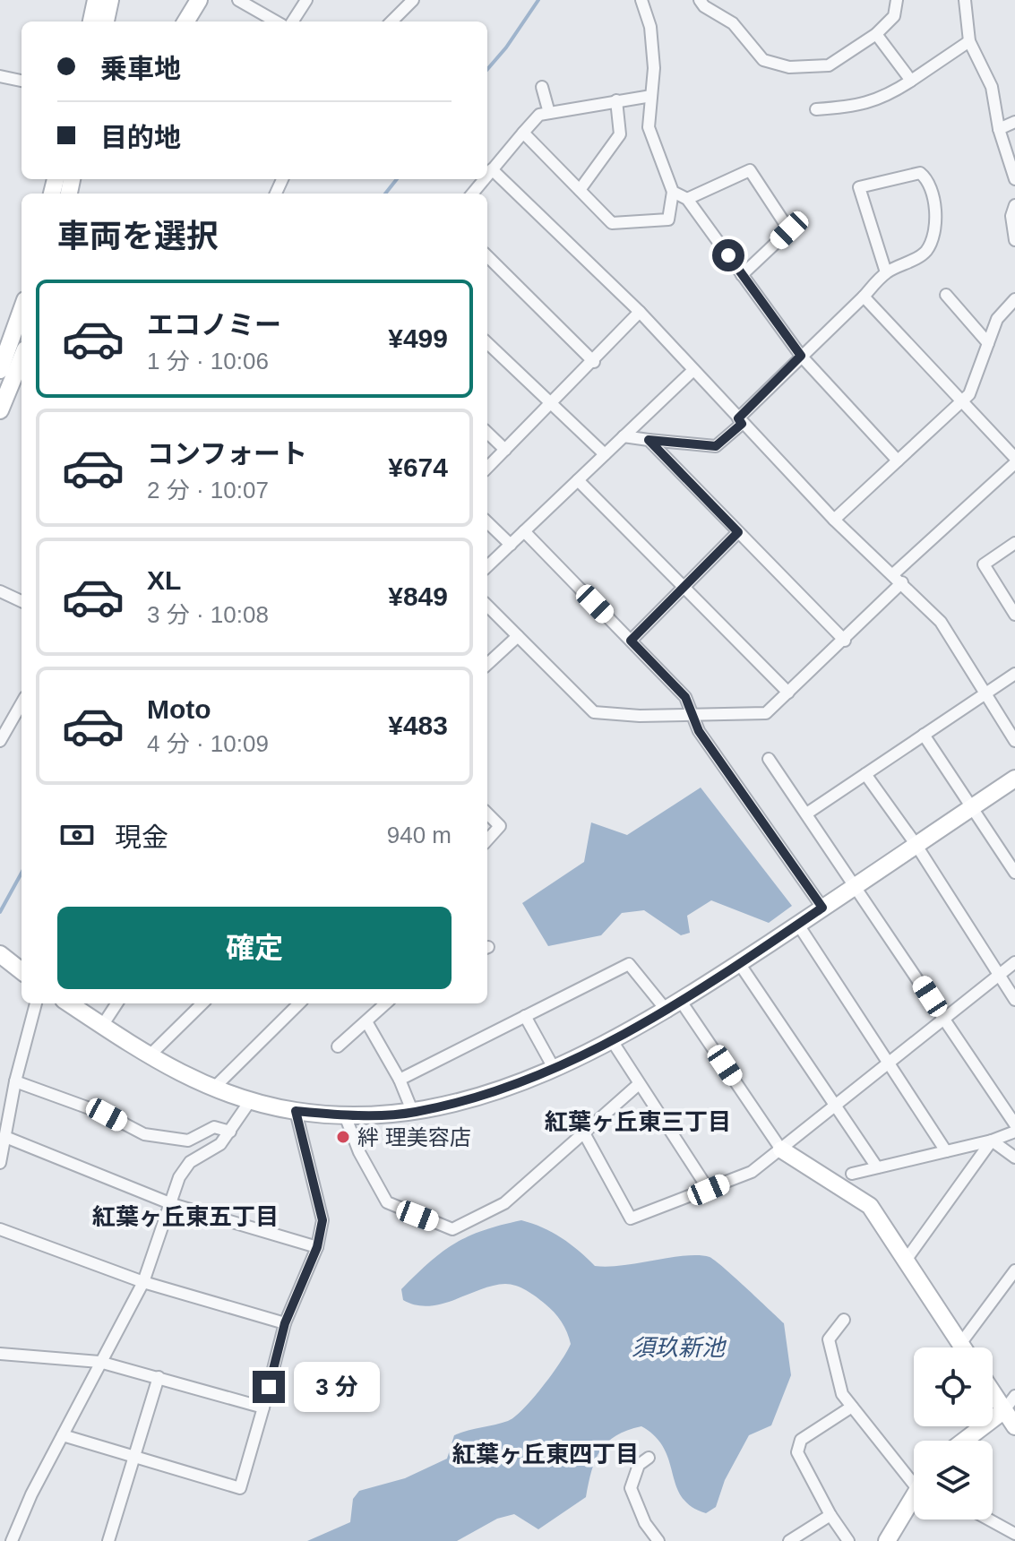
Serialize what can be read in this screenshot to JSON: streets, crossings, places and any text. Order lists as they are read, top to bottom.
{
  "districts": ["紅葉ヶ丘東三丁目", "紅葉ヶ丘東五丁目", "紅葉ヶ丘東四丁目"],
  "water": ["須玖新池"],
  "places": ["絆 理美容店"],
  "page": {
    "banner": ["乗車地", "目的地"],
    "heading": "車両を選択",
    "list": [
      {
        "name": "エコノミー",
        "note": "1 分 · 10:06",
        "value": "¥499"
      },
      {
        "name": "コンフォート",
        "note": "2 分 · 10:07",
        "value": "¥674"
      },
      {
        "name": "XL",
        "note": "3 分 · 10:08",
        "value": "¥849"
      },
      {
        "name": "Moto",
        "note": "4 分 · 10:09",
        "value": "¥483"
      }
    ],
    "pay": ["現金", "940 m"],
    "buttons": "確定",
    "bubble": "3 分"
  }
}
